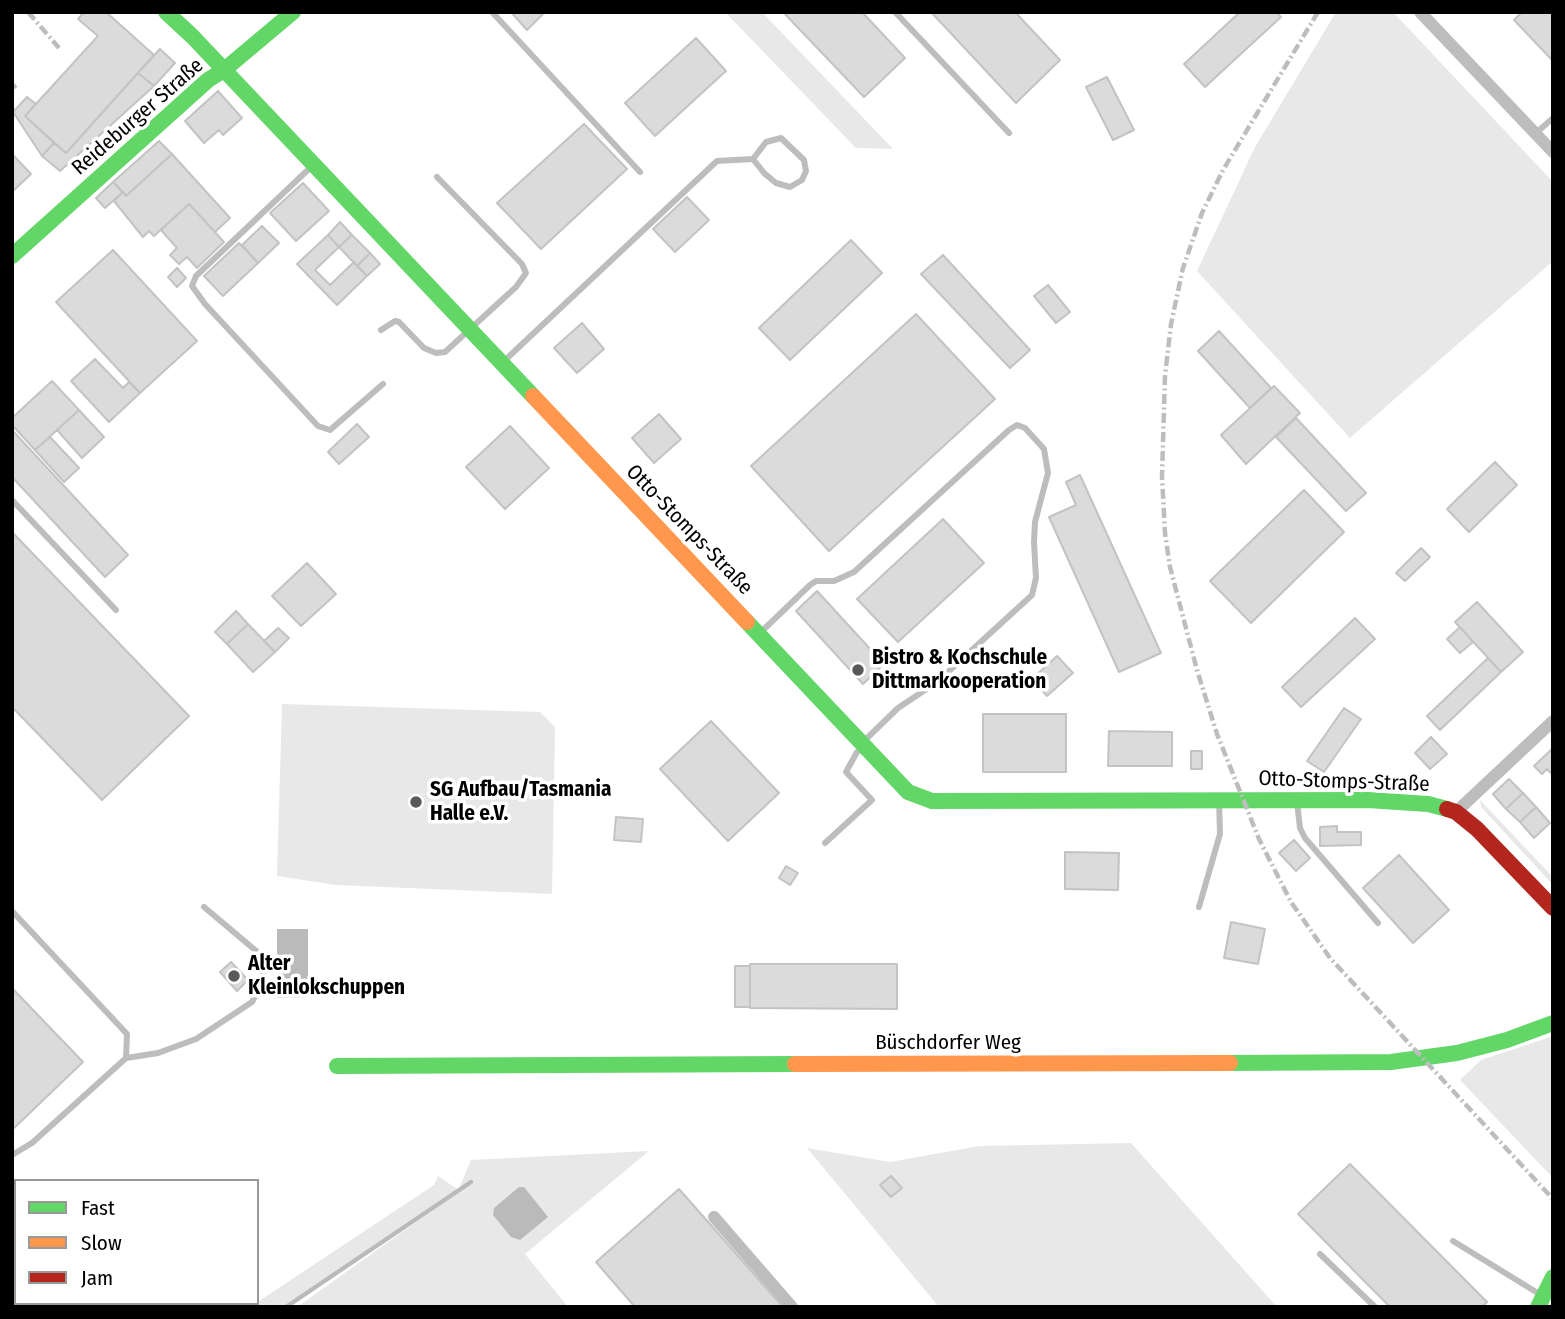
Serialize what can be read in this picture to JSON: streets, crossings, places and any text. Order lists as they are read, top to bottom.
{
  "streets": {
    "street": ["Reideburger Straße", "Otto-Stomps-Straße", "Büschdorfer Weg"]
  },
  "crossings": [
    ["Reideburger Straße", "Otto-Stomps-Straße"]
  ],
  "places": ["Bistro & Kochschule Dittmarkooperation", "SG Aufbau/Tasmania Halle e.V.", "Alter Kleinlokschuppen"],
  "legend": ["Fast", "Slow", "Jam"]
}
